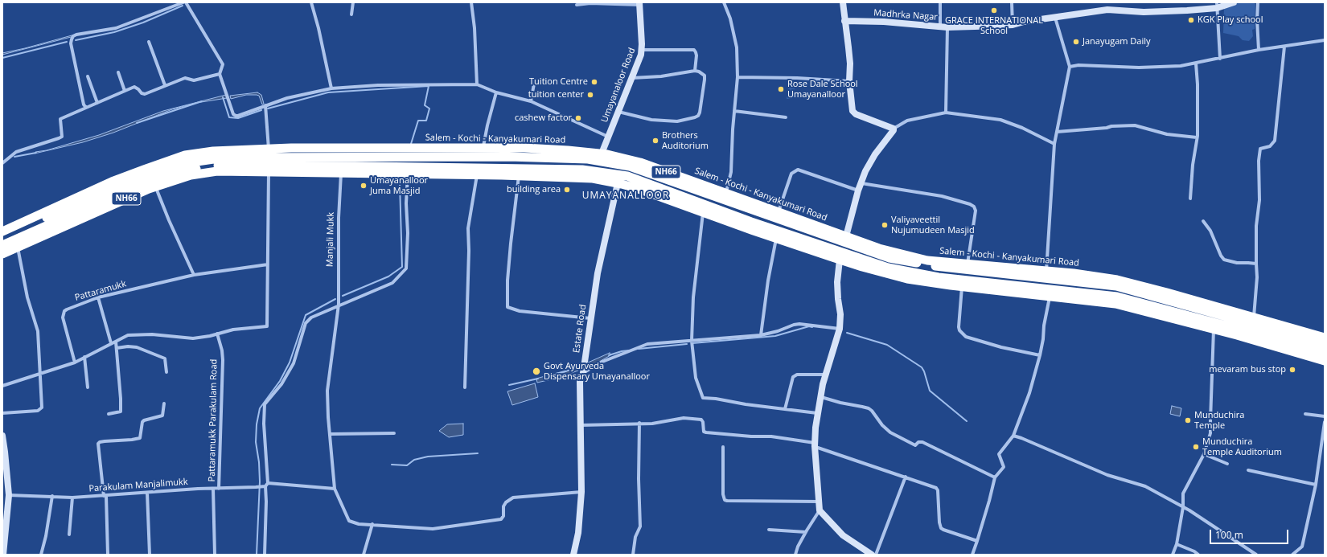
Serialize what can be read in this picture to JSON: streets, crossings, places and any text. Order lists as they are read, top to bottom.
{
  "streets": {
    "highway": ["Salem - Kochi - Kanyakumari Road", "NH66"],
    "street": [
      "Madhrka Nagar",
      "Umayanaloor Road",
      "Manjali Mukk",
      "Pattaramukk",
      "Estate Road",
      "Pattaramukk Parakulam Road",
      "Parakulam Manjalimukk"
    ]
  },
  "crossings": [
    ["Umayanaloor Road", "Salem - Kochi - Kanyakumari Road"],
    ["NH66", "Manjali Mukk"],
    ["NH66", "Estate Road"],
    ["Manjali Mukk", "Parakulam Manjalimukk"],
    ["Pattaramukk Parakulam Road", "Parakulam Manjalimukk"]
  ],
  "districts": ["UMAYANALLOOR"],
  "places": [
    "GRACE INTERNATIONAL School",
    "KGK Play school",
    "Janayugam Daily",
    "Tuition Centre",
    "Rose Dale School Umayanalloor",
    "tuition center",
    "cashew factor",
    "Brothers Auditorium",
    "Umayanalloor Juma Masjid",
    "building area",
    "Valiyaveettil Nujumudeen Masjid",
    "mevaram bus stop",
    "Govt Ayurveda Dispensary Umayanalloor",
    "Munduchira Temple",
    "Munduchira Temple Auditorium"
  ],
  "scale_bar": "100 m"
}
